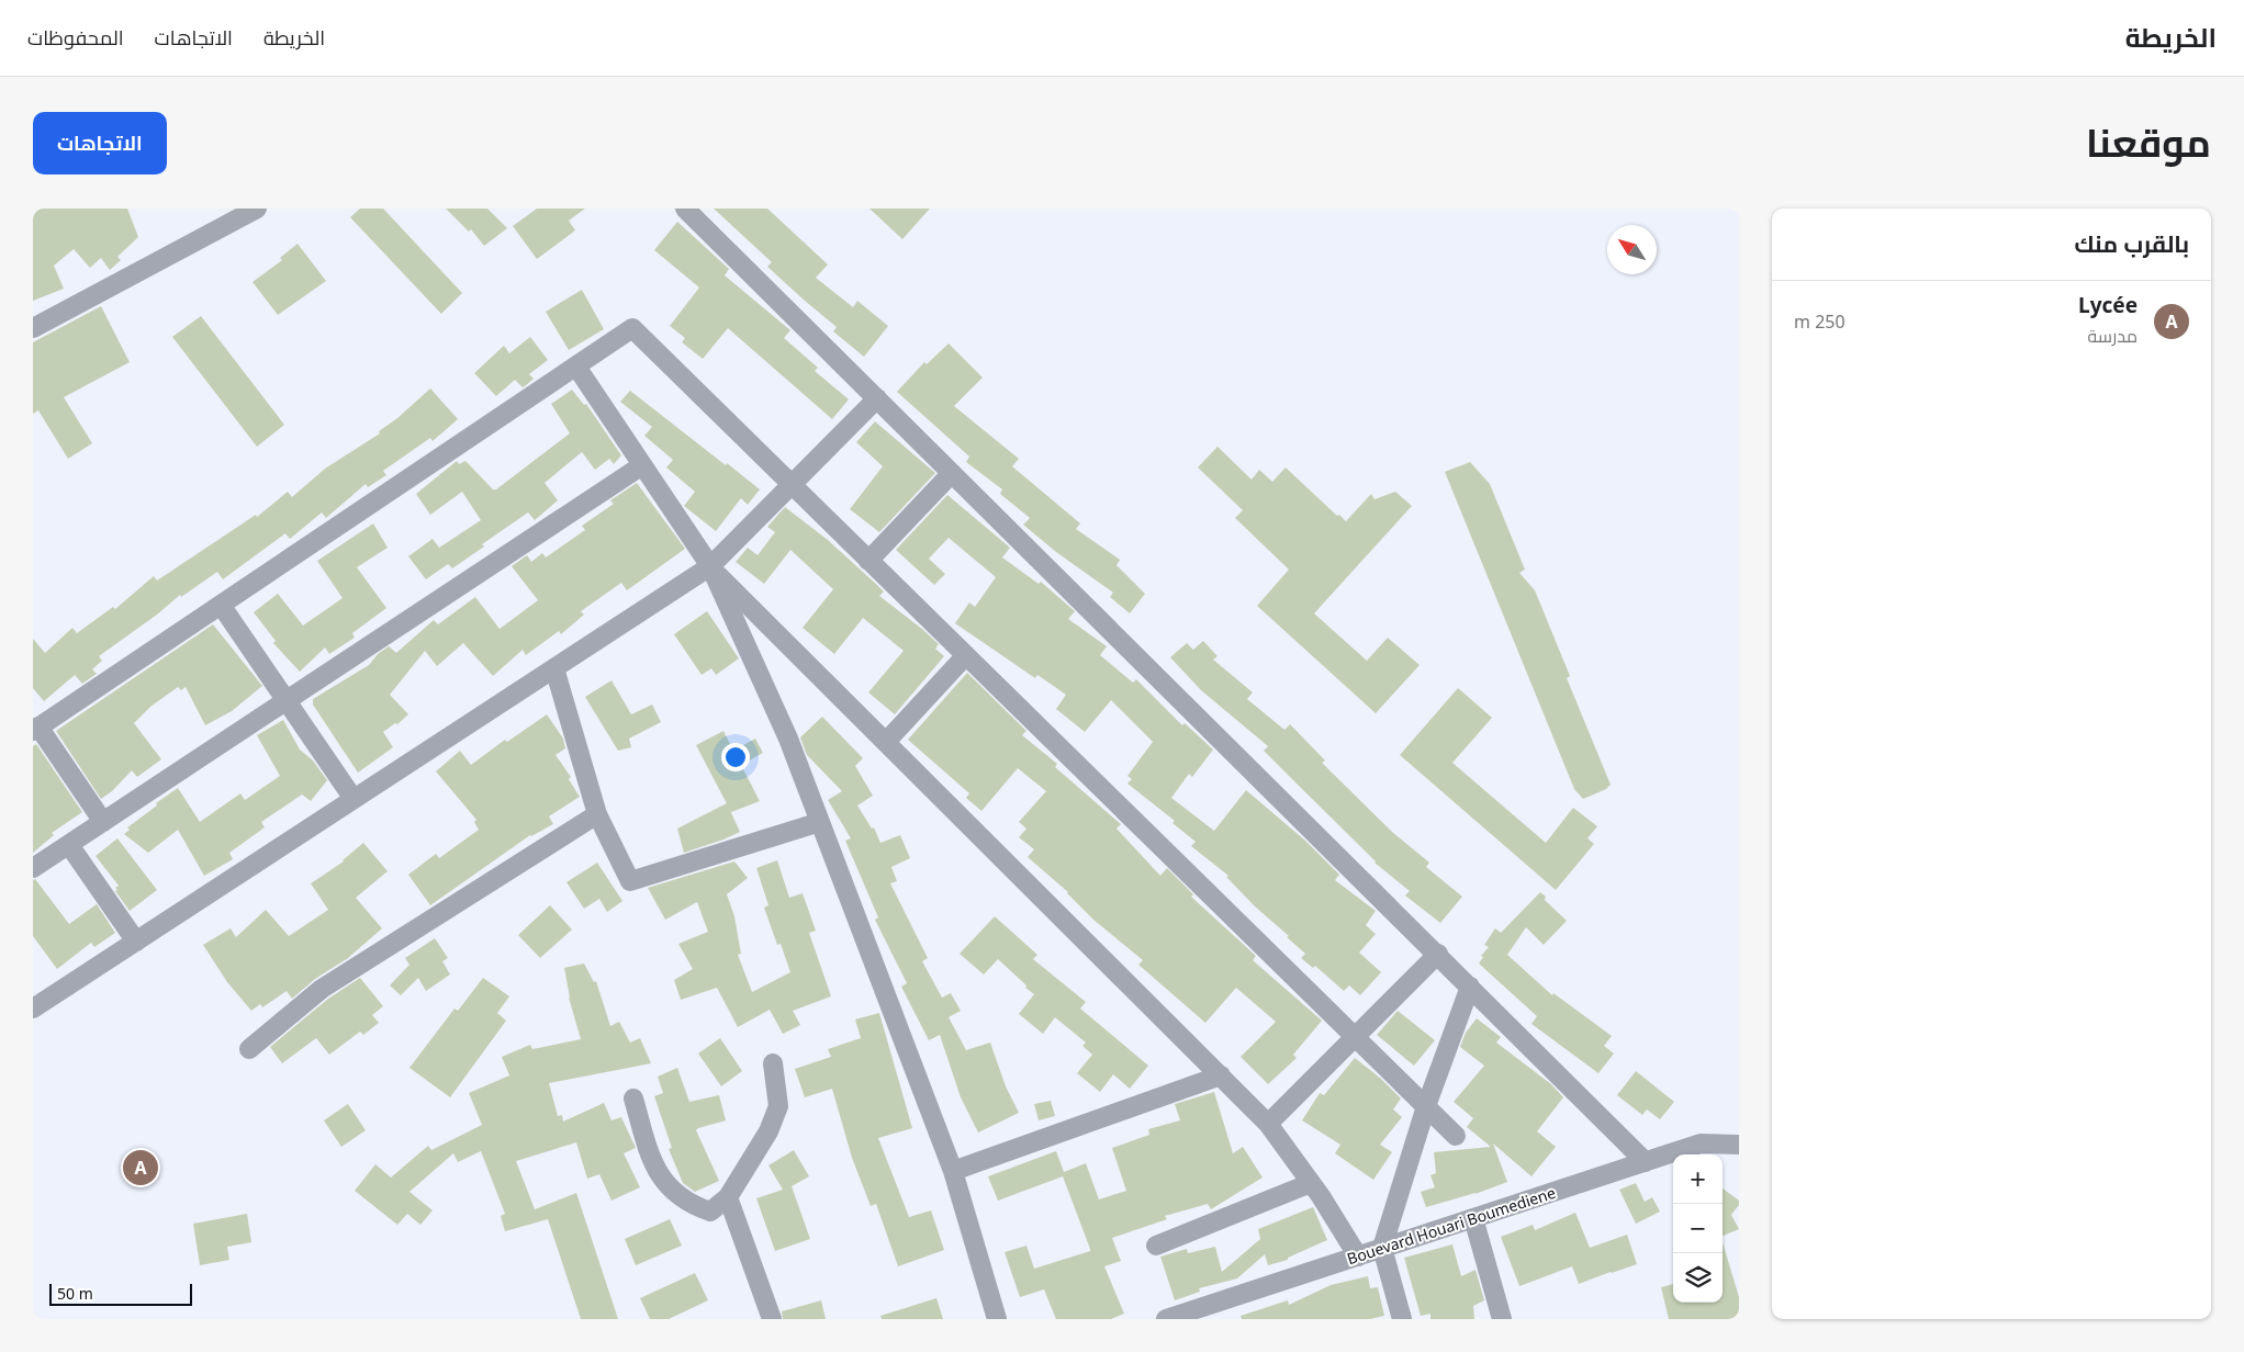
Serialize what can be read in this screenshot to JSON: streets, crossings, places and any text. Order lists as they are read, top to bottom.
{
  "streets": {
    "street": ["Bouevard Houari Boumediene"]
  },
  "scale_bar": "50 m",
  "north": "top left",
  "page": {
    "header": "الخريطة",
    "nav": ["الخريطة", "الاتجاهات", "المحفوظات"],
    "title": "موقعنا",
    "buttons": "الاتجاهات",
    "heading": "بالقرب منك",
    "list": [
      {
        "mark": "A",
        "name": "Lycée",
        "note": "مدرسة",
        "value": "250 m"
      }
    ],
    "pins": "A",
    "map_buttons": ["+", "−"],
    "scale": "50 m"
  }
}
